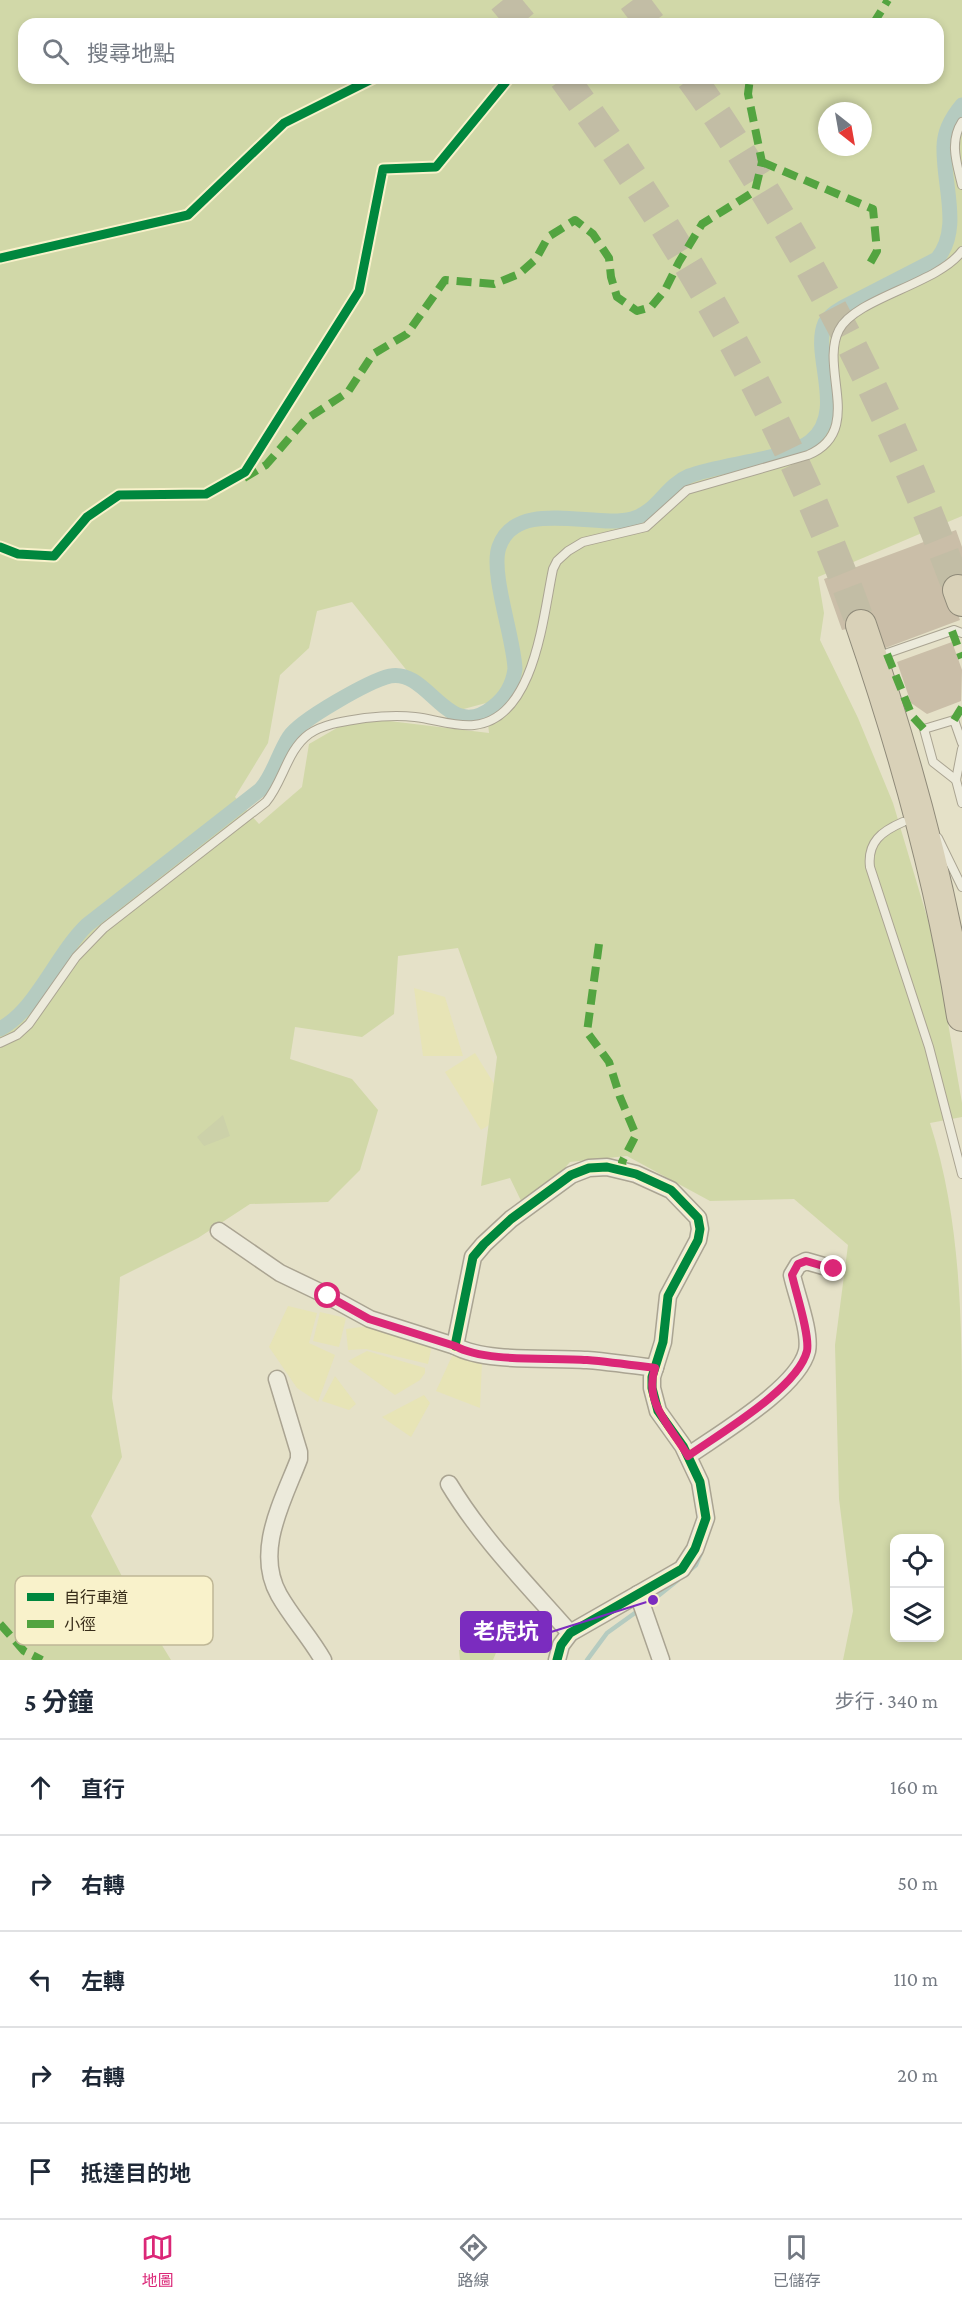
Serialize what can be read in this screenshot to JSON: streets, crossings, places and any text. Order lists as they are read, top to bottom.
{
  "places": ["老虎坑"],
  "legend": ["自行車道", "小徑"],
  "north": "bottom right",
  "page": {
    "search": "搜尋地點",
    "heading": ["5 分鐘", "步行 · 340 m"],
    "list": [
      ["直行", "160 m"],
      ["右轉", "50 m"],
      ["左轉", "110 m"],
      ["右轉", "20 m"],
      "抵達目的地"
    ],
    "nav": ["地圖", "路線", "已儲存"]
  }
}
